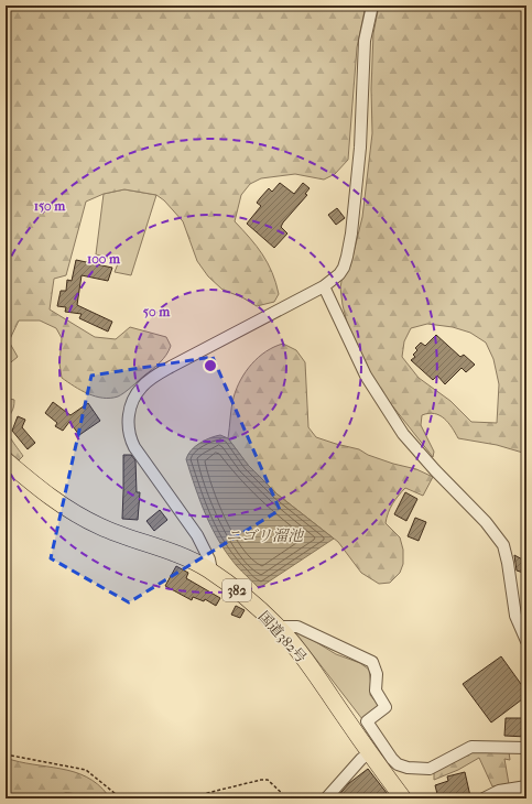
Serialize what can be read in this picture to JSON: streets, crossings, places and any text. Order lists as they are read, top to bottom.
{
  "streets": {
    "highway": ["382", "国道382号"]
  },
  "water": ["ニゴリ溜池"],
  "rings": ["150 m", "100 m", "50 m"]
}
